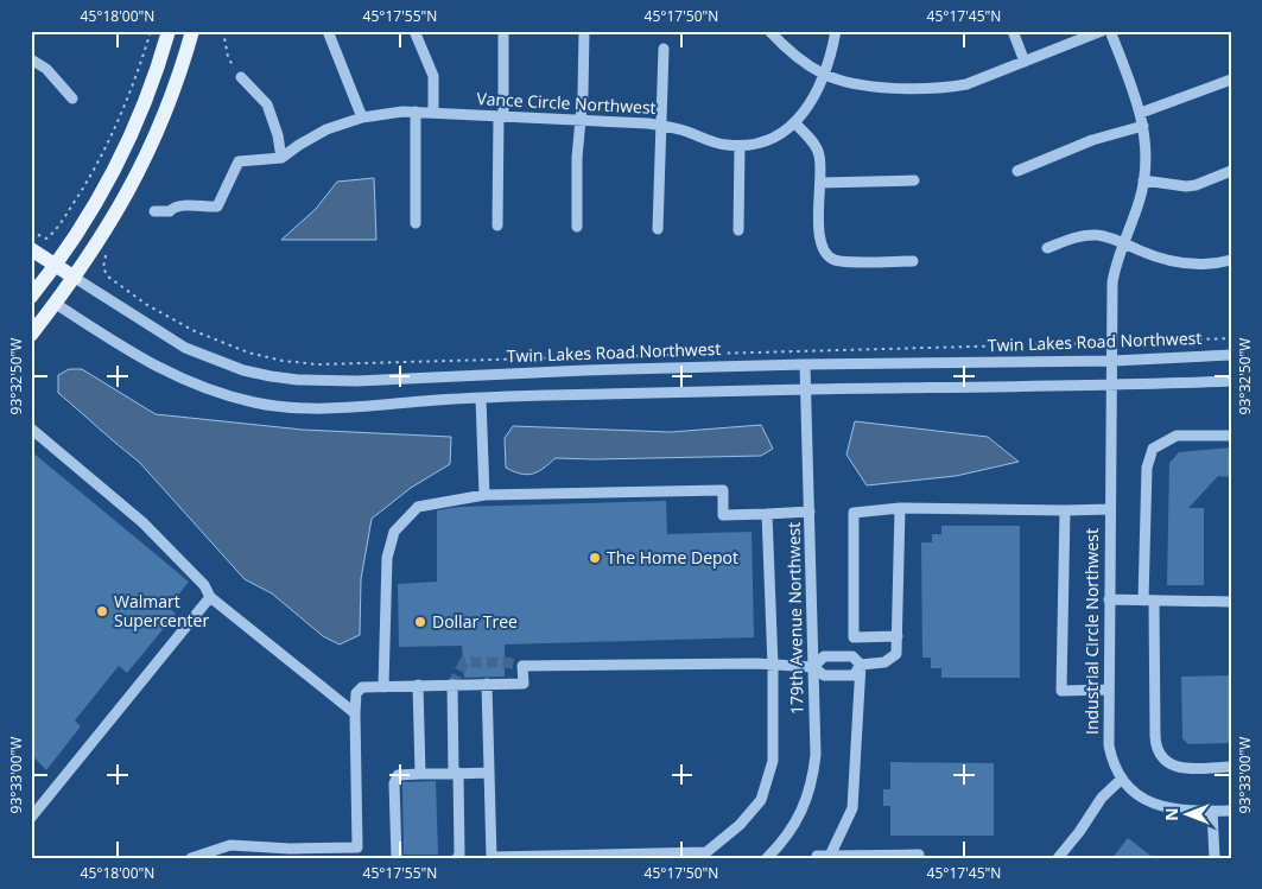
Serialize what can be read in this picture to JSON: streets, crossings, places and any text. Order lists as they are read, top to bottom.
{
  "streets": {
    "main road": ["Twin Lakes Road Northwest"],
    "street": ["Vance Circle Northwest", "179th Avenue Northwest", "Industrial Circle Northwest"]
  },
  "crossings": [
    ["Twin Lakes Road Northwest", "179th Avenue Northwest"],
    ["Twin Lakes Road Northwest", "Industrial Circle Northwest"]
  ],
  "places": ["The Home Depot", "Walmart Supercenter", "Dollar Tree"],
  "north": "left",
  "coordinates": [
    "45°18'00\"N",
    "45°17'55\"N",
    "45°17'50\"N",
    "45°17'45\"N",
    "93°32'50\"W",
    "93°33'00\"W"
  ]
}
